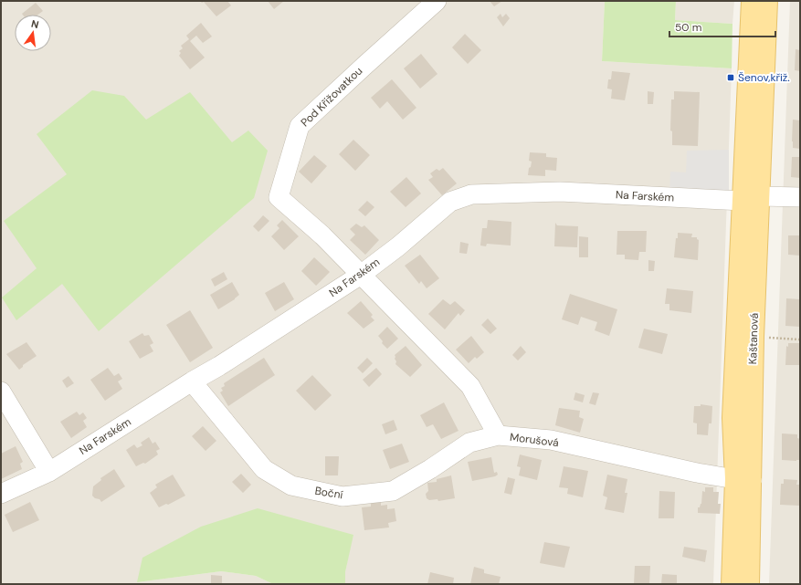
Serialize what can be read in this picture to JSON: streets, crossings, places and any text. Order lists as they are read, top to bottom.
{
  "streets": {
    "main road": ["Kaštanová"],
    "street": [
      "Pod Křižovatkou",
      "Na Farském",
      "Morušová",
      "Boční"
    ]
  },
  "crossings": [
    ["Pod Křižovatkou", "Na Farském"],
    ["Pod Křižovatkou", "Morušová"],
    ["Na Farském", "Kaštanová"],
    ["Na Farském", "Morušová"],
    ["Na Farském", "Boční"],
    ["Kaštanová", "Morušová"],
    ["Morušová", "Boční"]
  ],
  "places": {
    "transit": ["Šenov,křiž."]
  },
  "scale_bar": "50 m",
  "north": "top"
}
